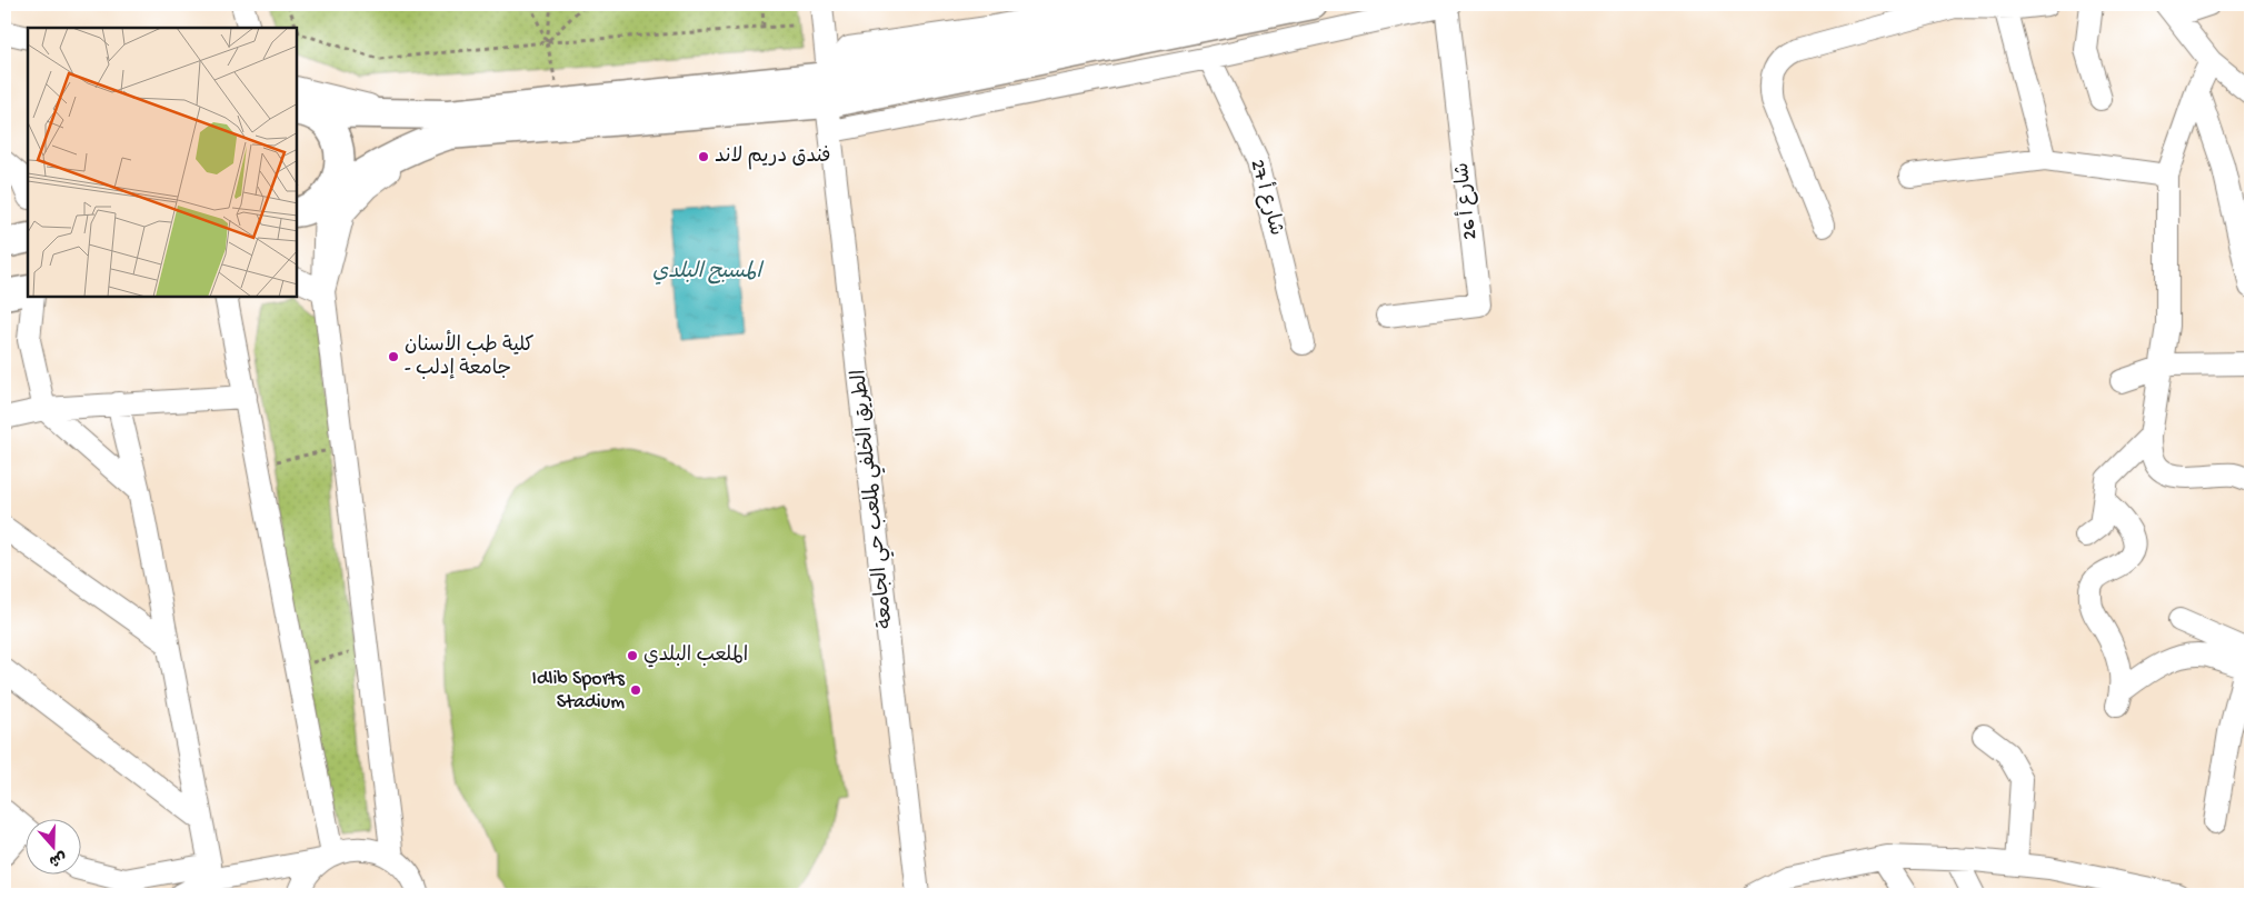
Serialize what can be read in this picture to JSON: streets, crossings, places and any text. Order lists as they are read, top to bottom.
{
  "streets": {
    "street": ["شارع أ 27", "شارع أ 26", "الطريق الخلفي لملعب حي الجامعة"]
  },
  "water": ["المسبح البلدي"],
  "places": [
    "فندق دريم لاند",
    "كلية طب الأسنان - جامعة إدلب",
    "الملعب البلدي",
    "Idlib Sports Stadium"
  ],
  "north": "bottom"
}
